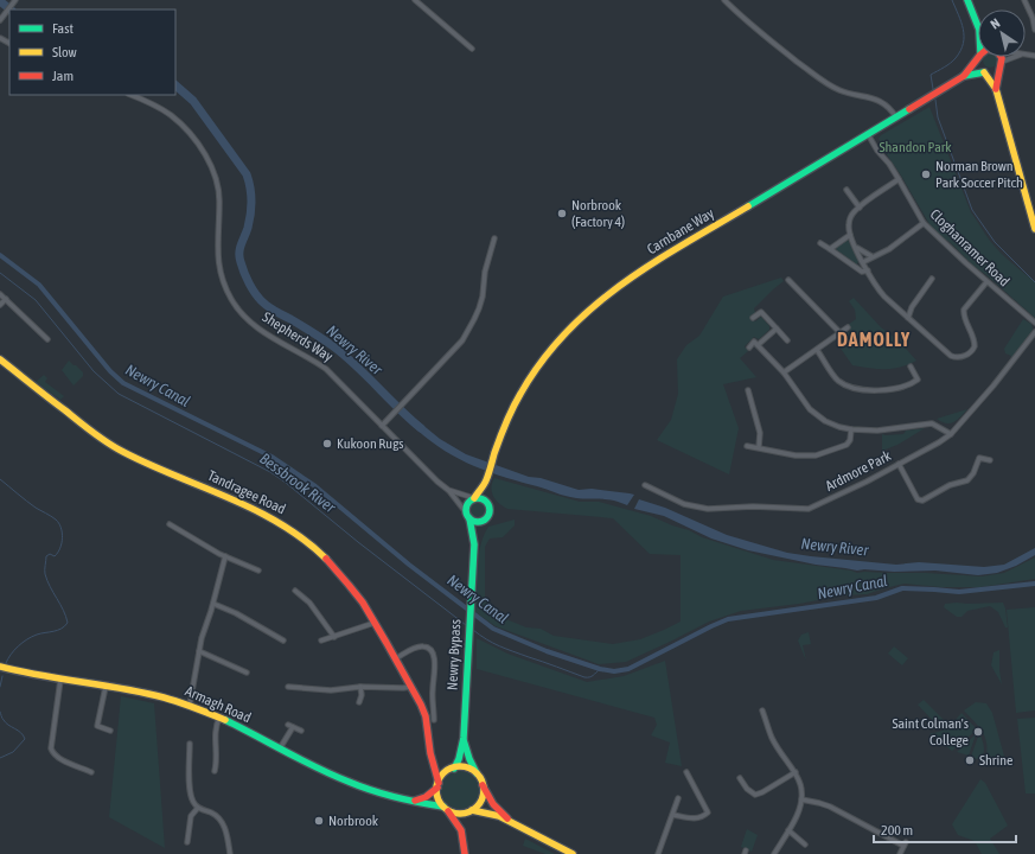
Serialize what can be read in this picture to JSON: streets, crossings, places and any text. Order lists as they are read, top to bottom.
{
  "streets": {
    "main road": [
      "Carnbane Way",
      "Tandragee Road",
      "Newry Bypass",
      "Armagh Road"
    ],
    "street": ["Cloghanramer Road", "Shepherds Way", "Ardmore Park"]
  },
  "crossings": [
    ["Carnbane Way", "Cloghanramer Road"],
    ["Tandragee Road", "Armagh Road"]
  ],
  "districts": ["DAMOLLY"],
  "water": ["Newry River", "Newry Canal", "Bessbrook River"],
  "parks": ["Shandon Park"],
  "places": [
    "Norman Brown Park Soccer Pitch",
    "Norbrook (Factory 4)",
    "Kukoon Rugs",
    "Saint Colman's College",
    "Shrine",
    "Norbrook"
  ],
  "legend": ["Fast", "Slow", "Jam"],
  "scale_bar": "200 m",
  "north": "top left"
}
